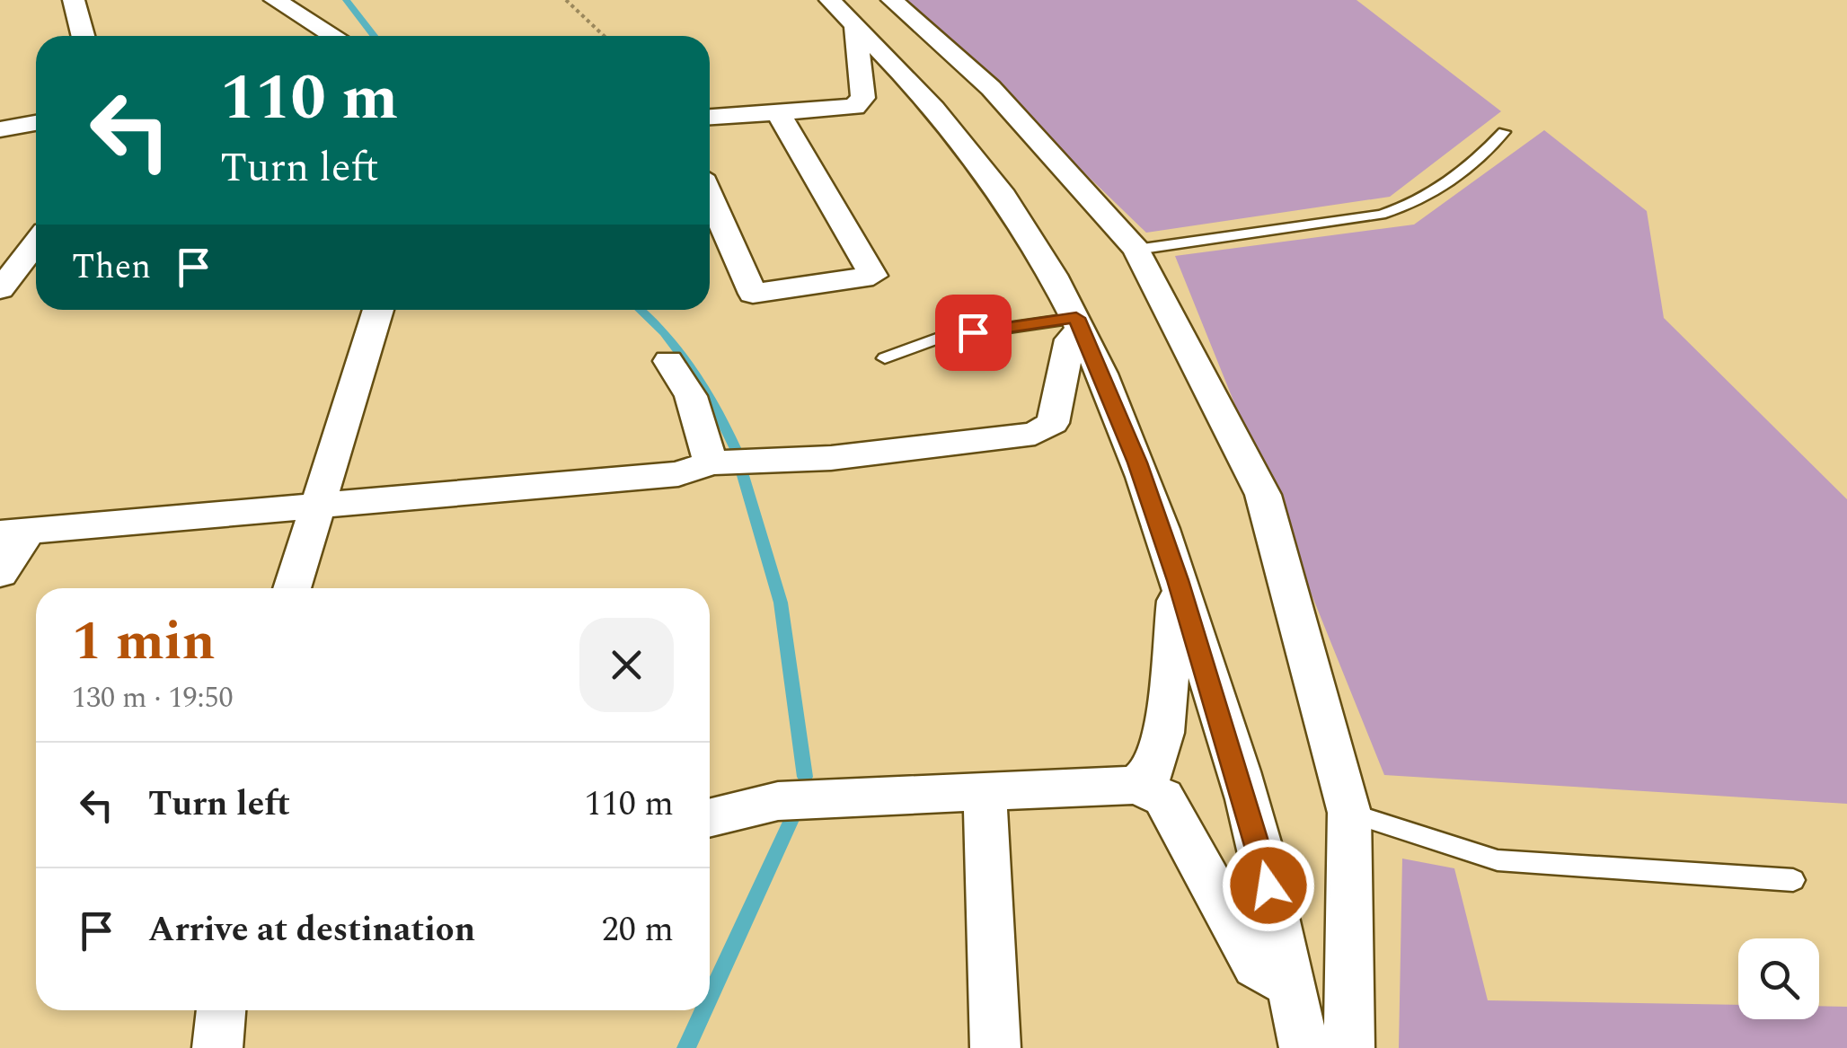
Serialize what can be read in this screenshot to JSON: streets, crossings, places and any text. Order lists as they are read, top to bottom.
{
  "page": {
    "turn": ["110 m", "Turn left"],
    "then": "Then",
    "heading": ["1 min", "130 m · 19:50"],
    "list": [
      {
        "name": "Turn left",
        "value": "110 m"
      },
      {
        "name": "Arrive at destination",
        "value": "20 m"
      }
    ]
  }
}
